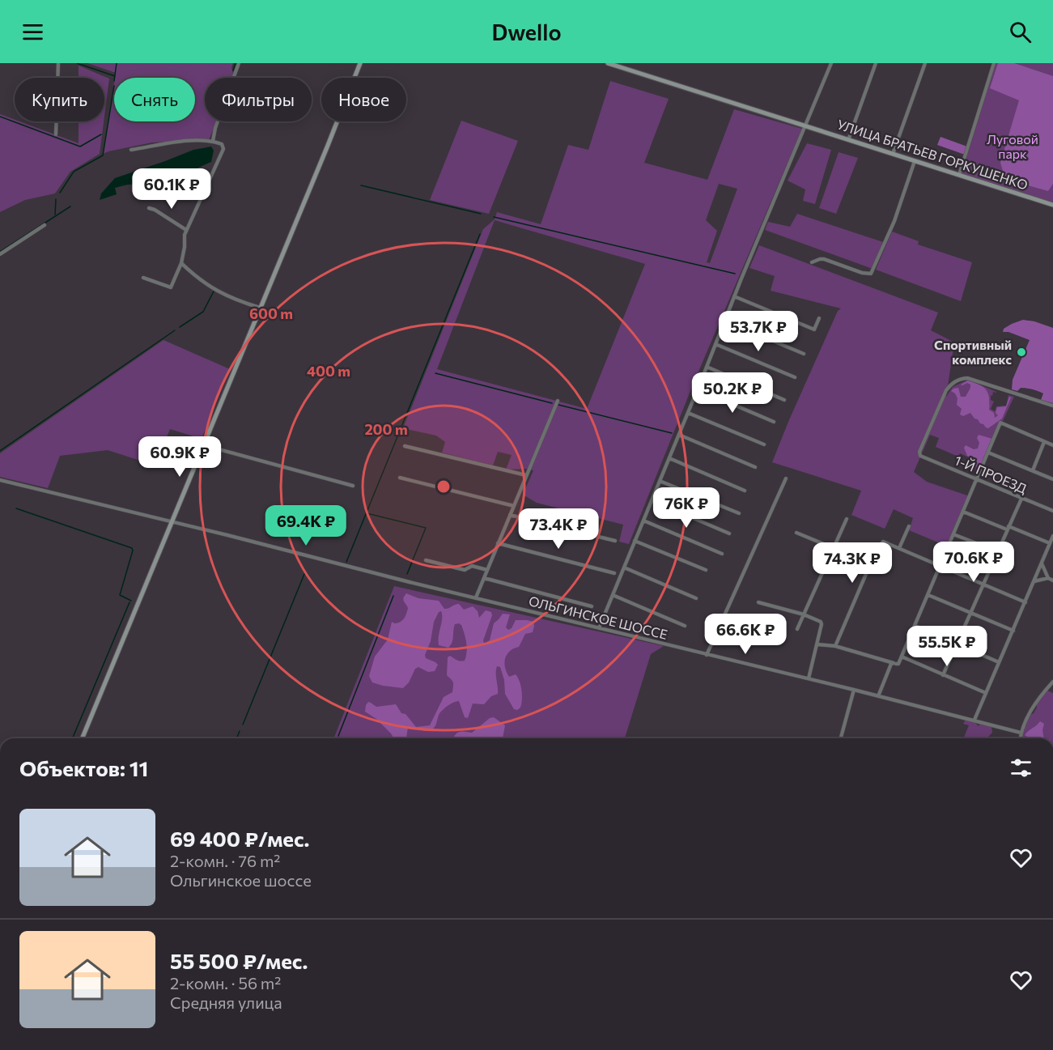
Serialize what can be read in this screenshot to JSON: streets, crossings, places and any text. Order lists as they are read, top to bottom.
{
  "streets": {
    "street": ["УЛИЦА БРАТЬЕВ ГОРКУШЕНКО", "1-Й ПРОЕЗД", "ОЛЬГИНСКОЕ ШОССЕ"]
  },
  "parks": ["Луговой парк"],
  "places": ["Спортивный комплекс"],
  "page": {
    "header": "Dwello",
    "chip": [
      "Купить",
      "Снять",
      "Фильтры",
      "Новое"
    ],
    "price": [
      "60.1K ₽",
      "53.7K ₽",
      "50.2K ₽",
      "60.9K ₽",
      "76K ₽",
      "69.4K ₽",
      "73.4K ₽",
      "70.6K ₽",
      "74.3K ₽",
      "66.6K ₽",
      "55.5K ₽"
    ],
    "heading": "Объектов: 11",
    "list": [
      {
        "name": "69 400 ₽/мес.",
        "note": "2-комн. · 76 m² · Ольгинское шоссе"
      },
      {
        "name": "55 500 ₽/мес.",
        "note": "2-комн. · 56 m² · Средняя улица"
      }
    ]
  },
  "rings": ["600 m", "400 m", "200 m"]
}
